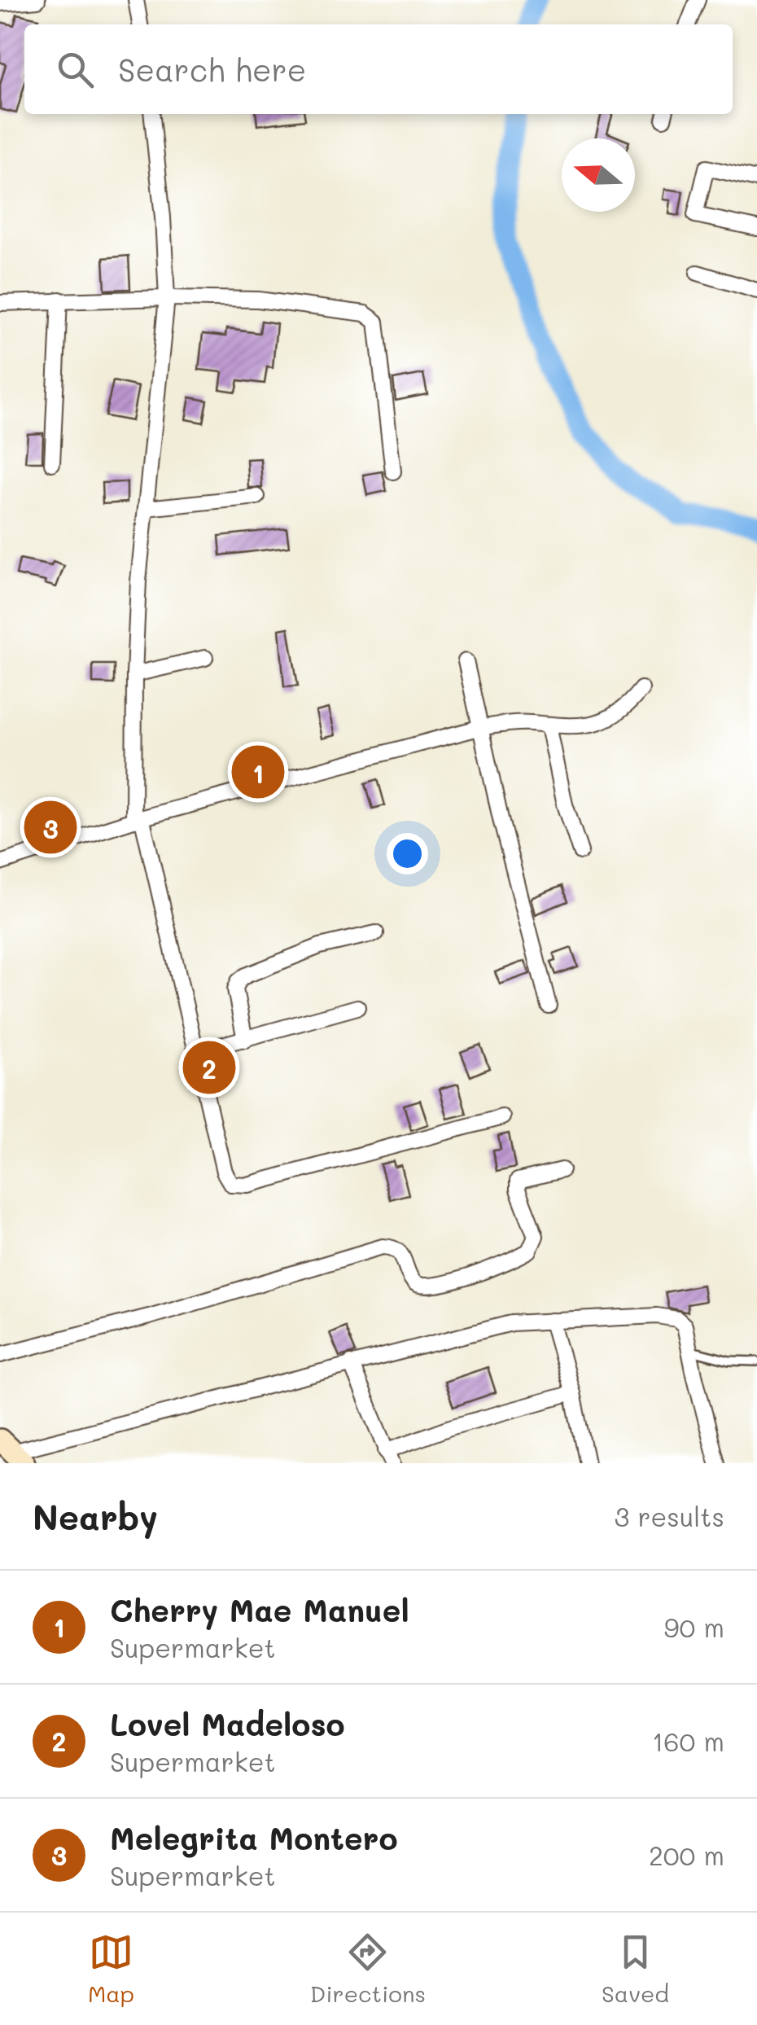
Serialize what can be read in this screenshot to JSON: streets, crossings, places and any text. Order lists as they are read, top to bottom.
{
  "north": "left",
  "page": {
    "search": "Search here",
    "pins": ["1", "3", "2"],
    "heading": ["Nearby", "3 results"],
    "list": [
      {
        "mark": "1",
        "name": "Cherry Mae Manuel",
        "note": "Supermarket",
        "value": "90 m"
      },
      {
        "mark": "2",
        "name": "Lovel Madeloso",
        "note": "Supermarket",
        "value": "160 m"
      },
      {
        "mark": "3",
        "name": "Melegrita Montero",
        "note": "Supermarket",
        "value": "200 m"
      }
    ],
    "nav": ["Map", "Directions", "Saved"]
  }
}
